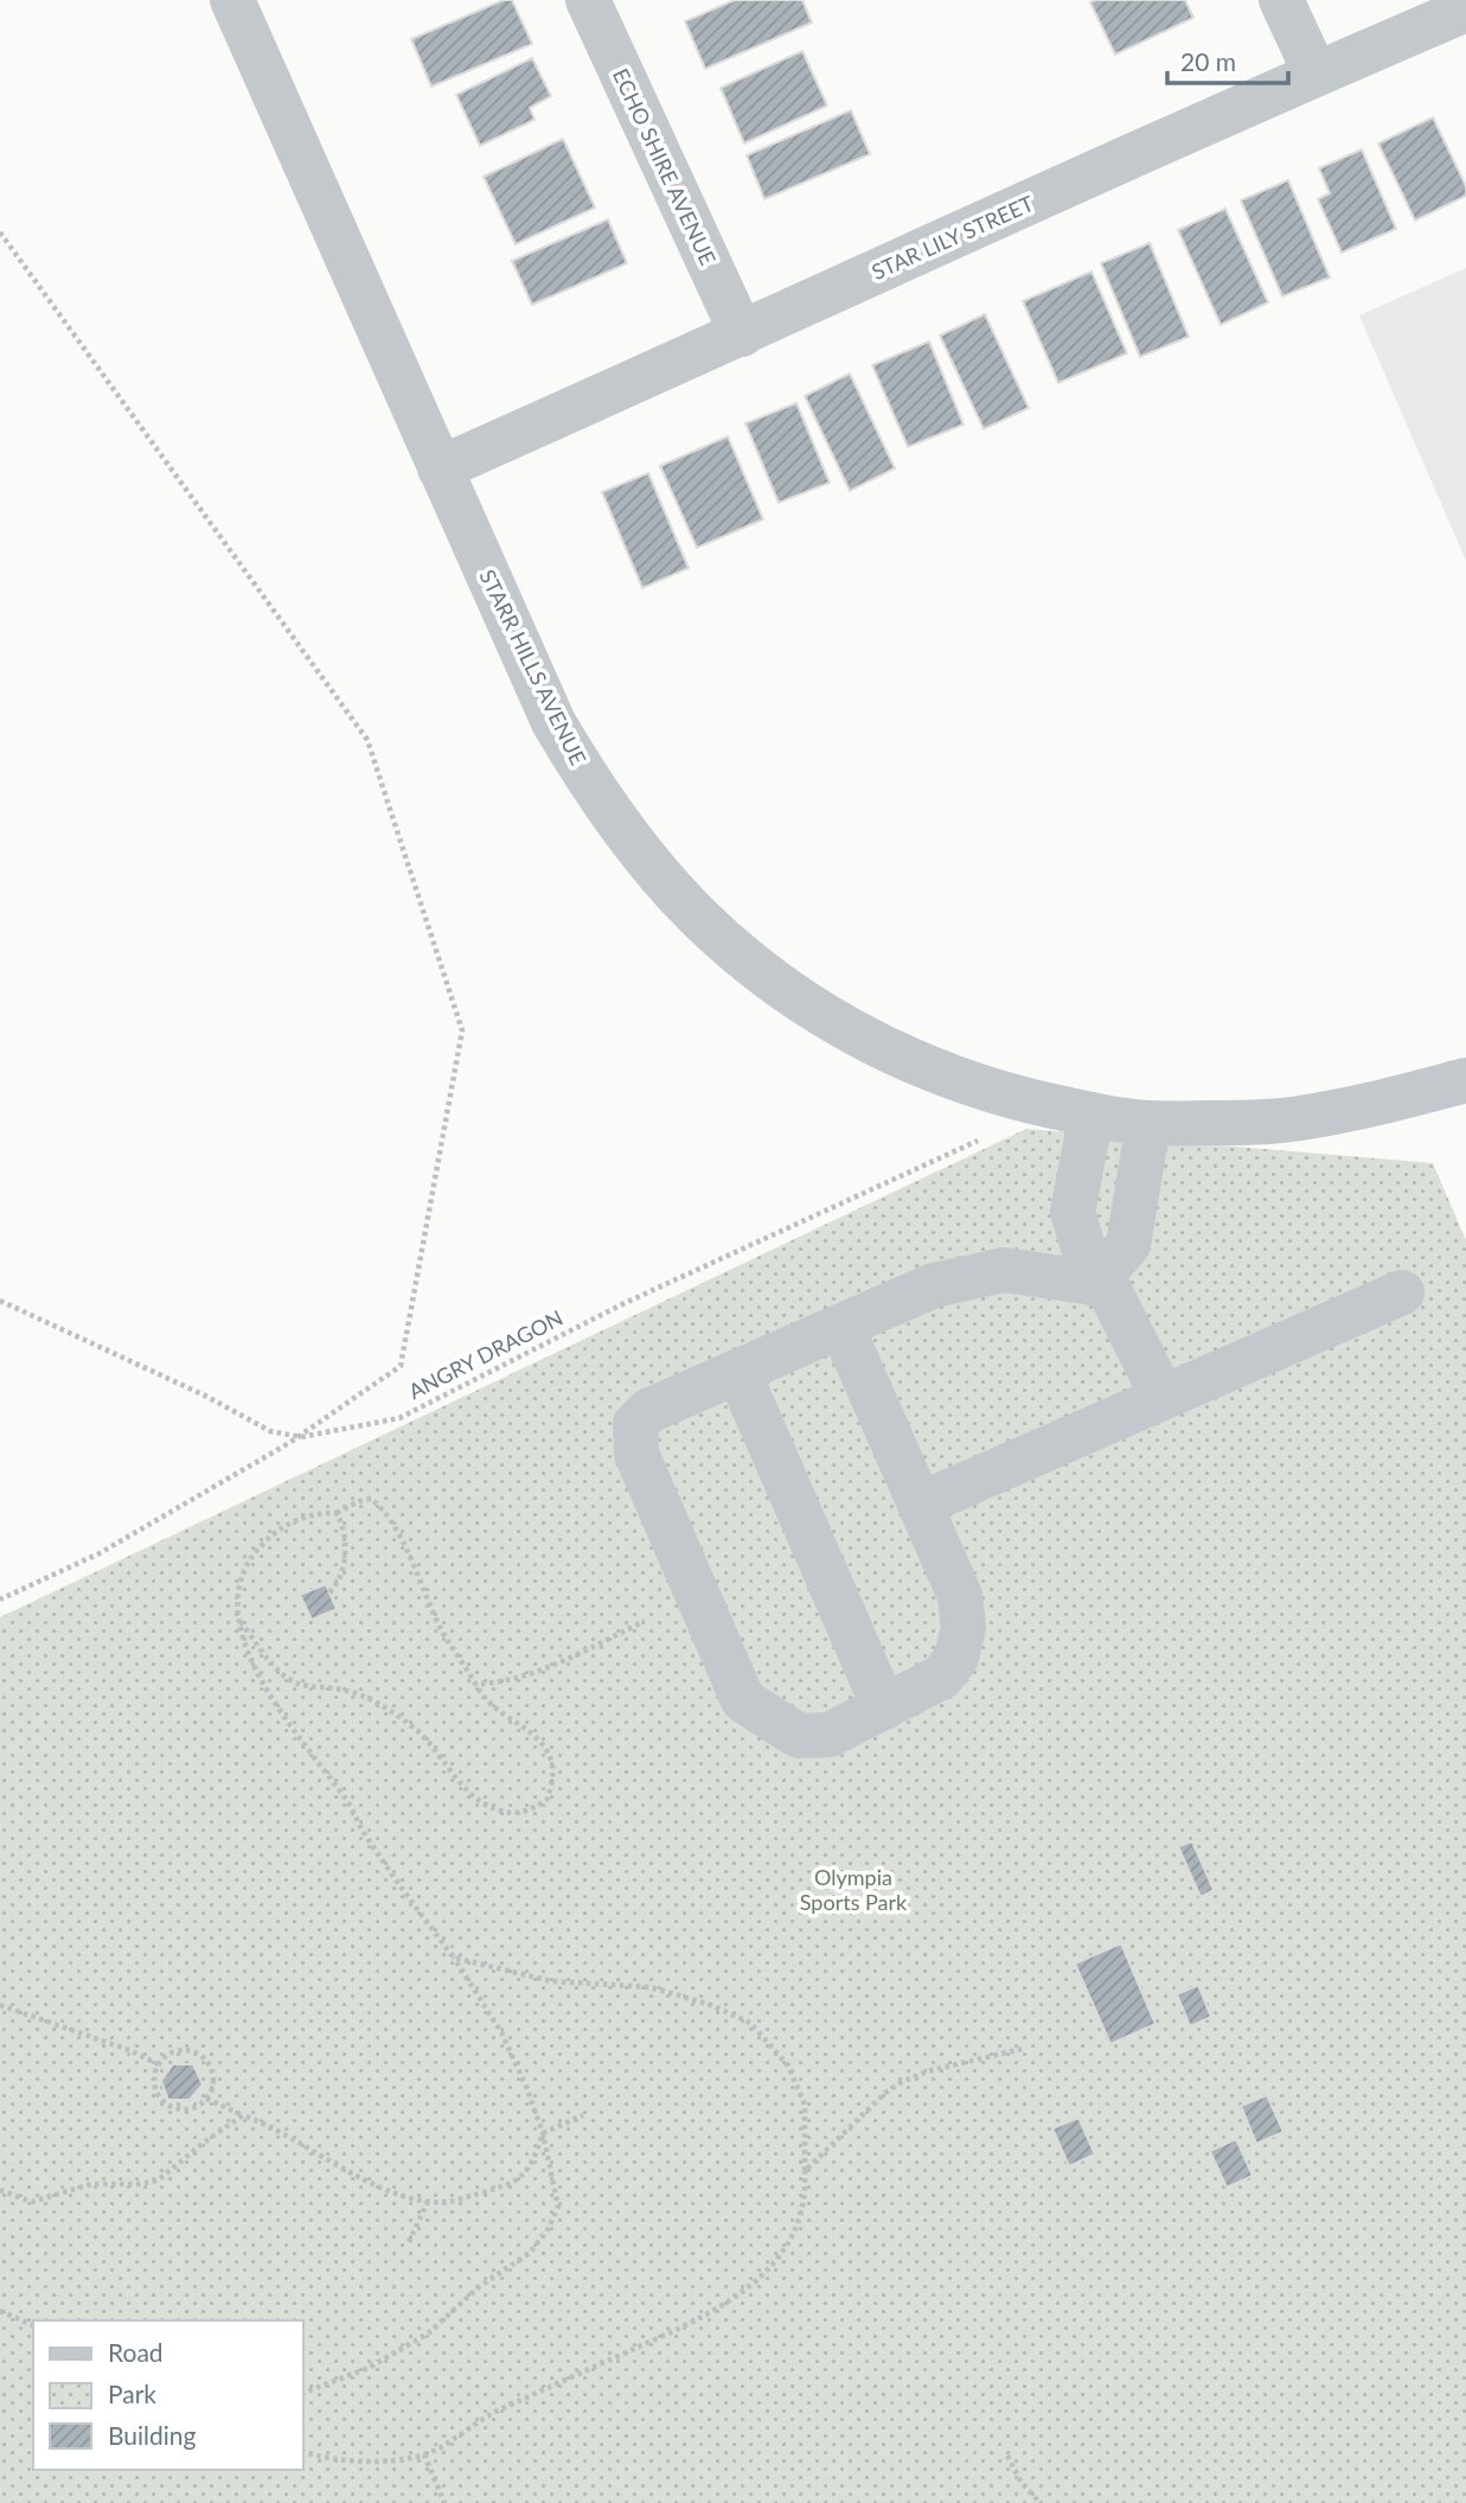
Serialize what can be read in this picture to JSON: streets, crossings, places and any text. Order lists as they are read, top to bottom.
{
  "streets": {
    "street": ["ECHO SHIRE AVENUE", "STAR LILY STREET", "STARR HILLS AVENUE"],
    "path": ["ANGRY DRAGON"]
  },
  "crossings": [
    ["ECHO SHIRE AVENUE", "STAR LILY STREET"],
    ["STAR LILY STREET", "STARR HILLS AVENUE"]
  ],
  "parks": ["Olympia Sports Park"],
  "legend": ["Road", "Park", "Building"],
  "scale_bar": "20 m"
}
